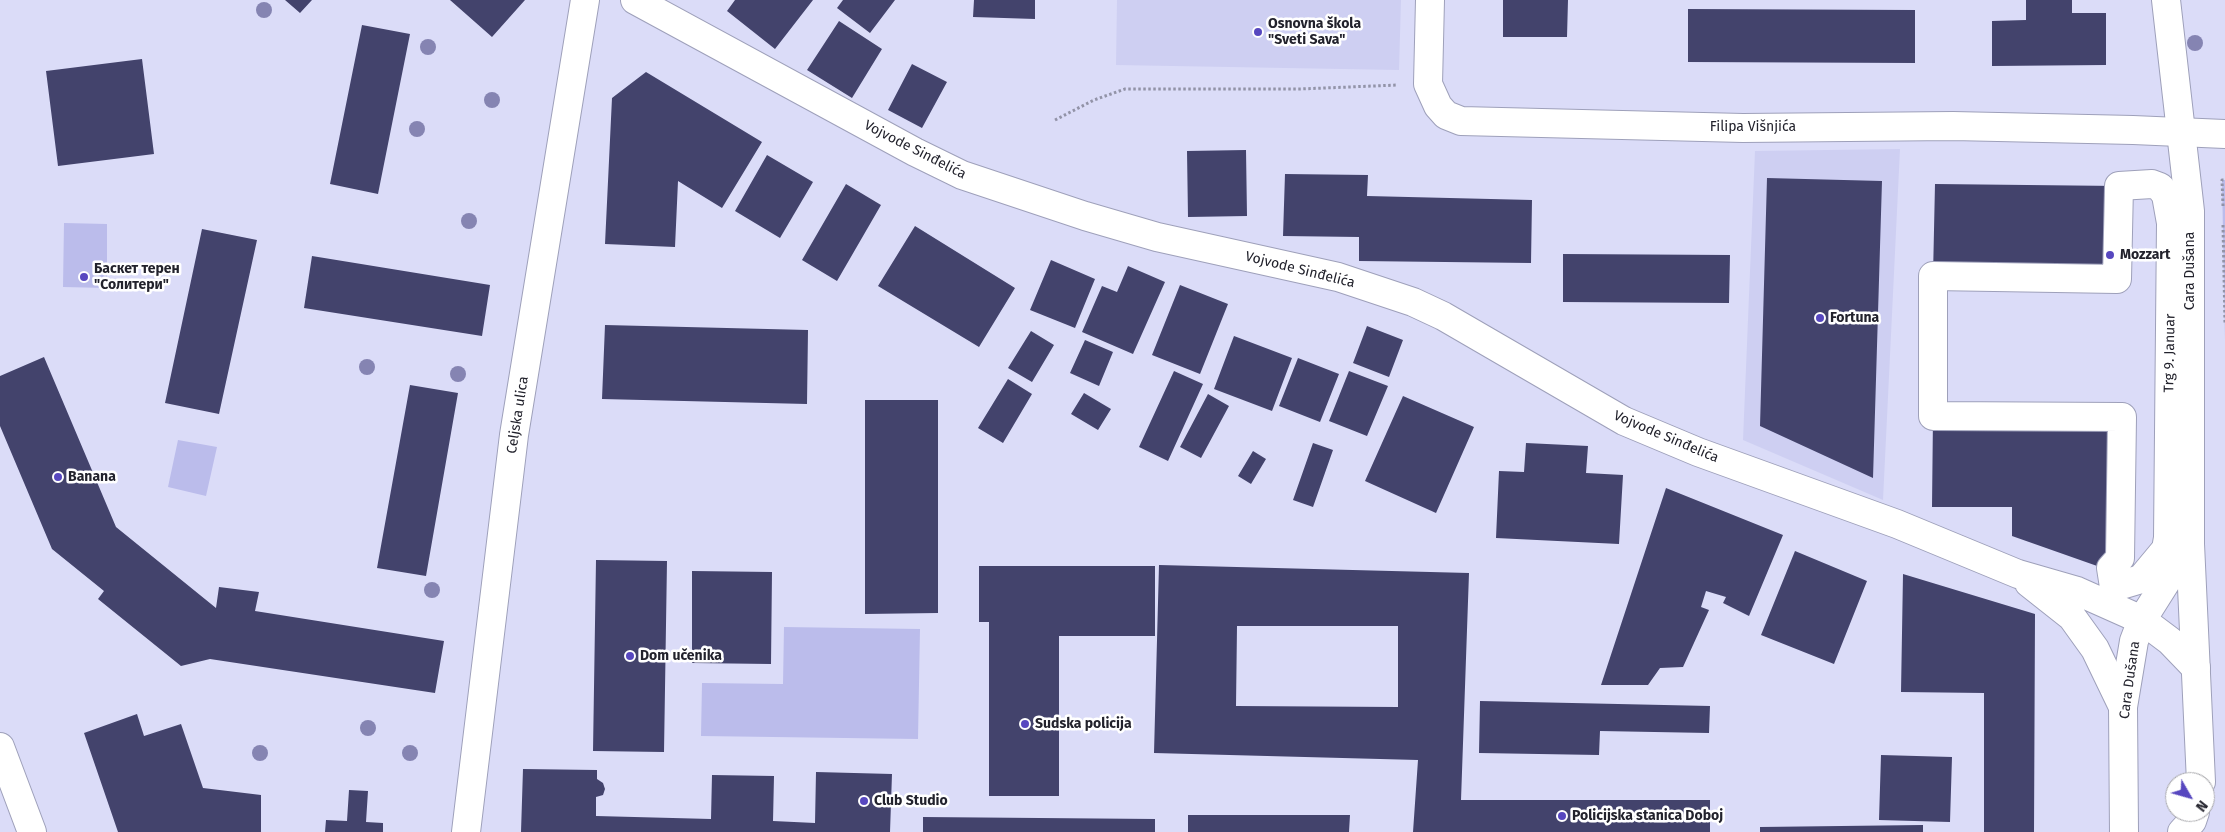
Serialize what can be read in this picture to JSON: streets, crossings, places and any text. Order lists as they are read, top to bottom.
{
  "streets": {
    "street": [
      "Filipa Višnjića",
      "Vojvode Sinđelića",
      "Cara Dušana",
      "Trg 9. Januar",
      "Celjska ulica"
    ]
  },
  "crossings": [
    ["Filipa Višnjića", "Cara Dušana"],
    ["Vojvode Sinđelića", "Cara Dušana"]
  ],
  "places": [
    "Osnovna škola \"Sveti Sava\"",
    "Mozzart",
    "Баскет терен \"Солитери\"",
    "Fortuna",
    "Banana",
    "Dom učenika",
    "Sudska policija",
    "Club Studio",
    "Policijska stanica Doboj"
  ],
  "north": "bottom right"
}
